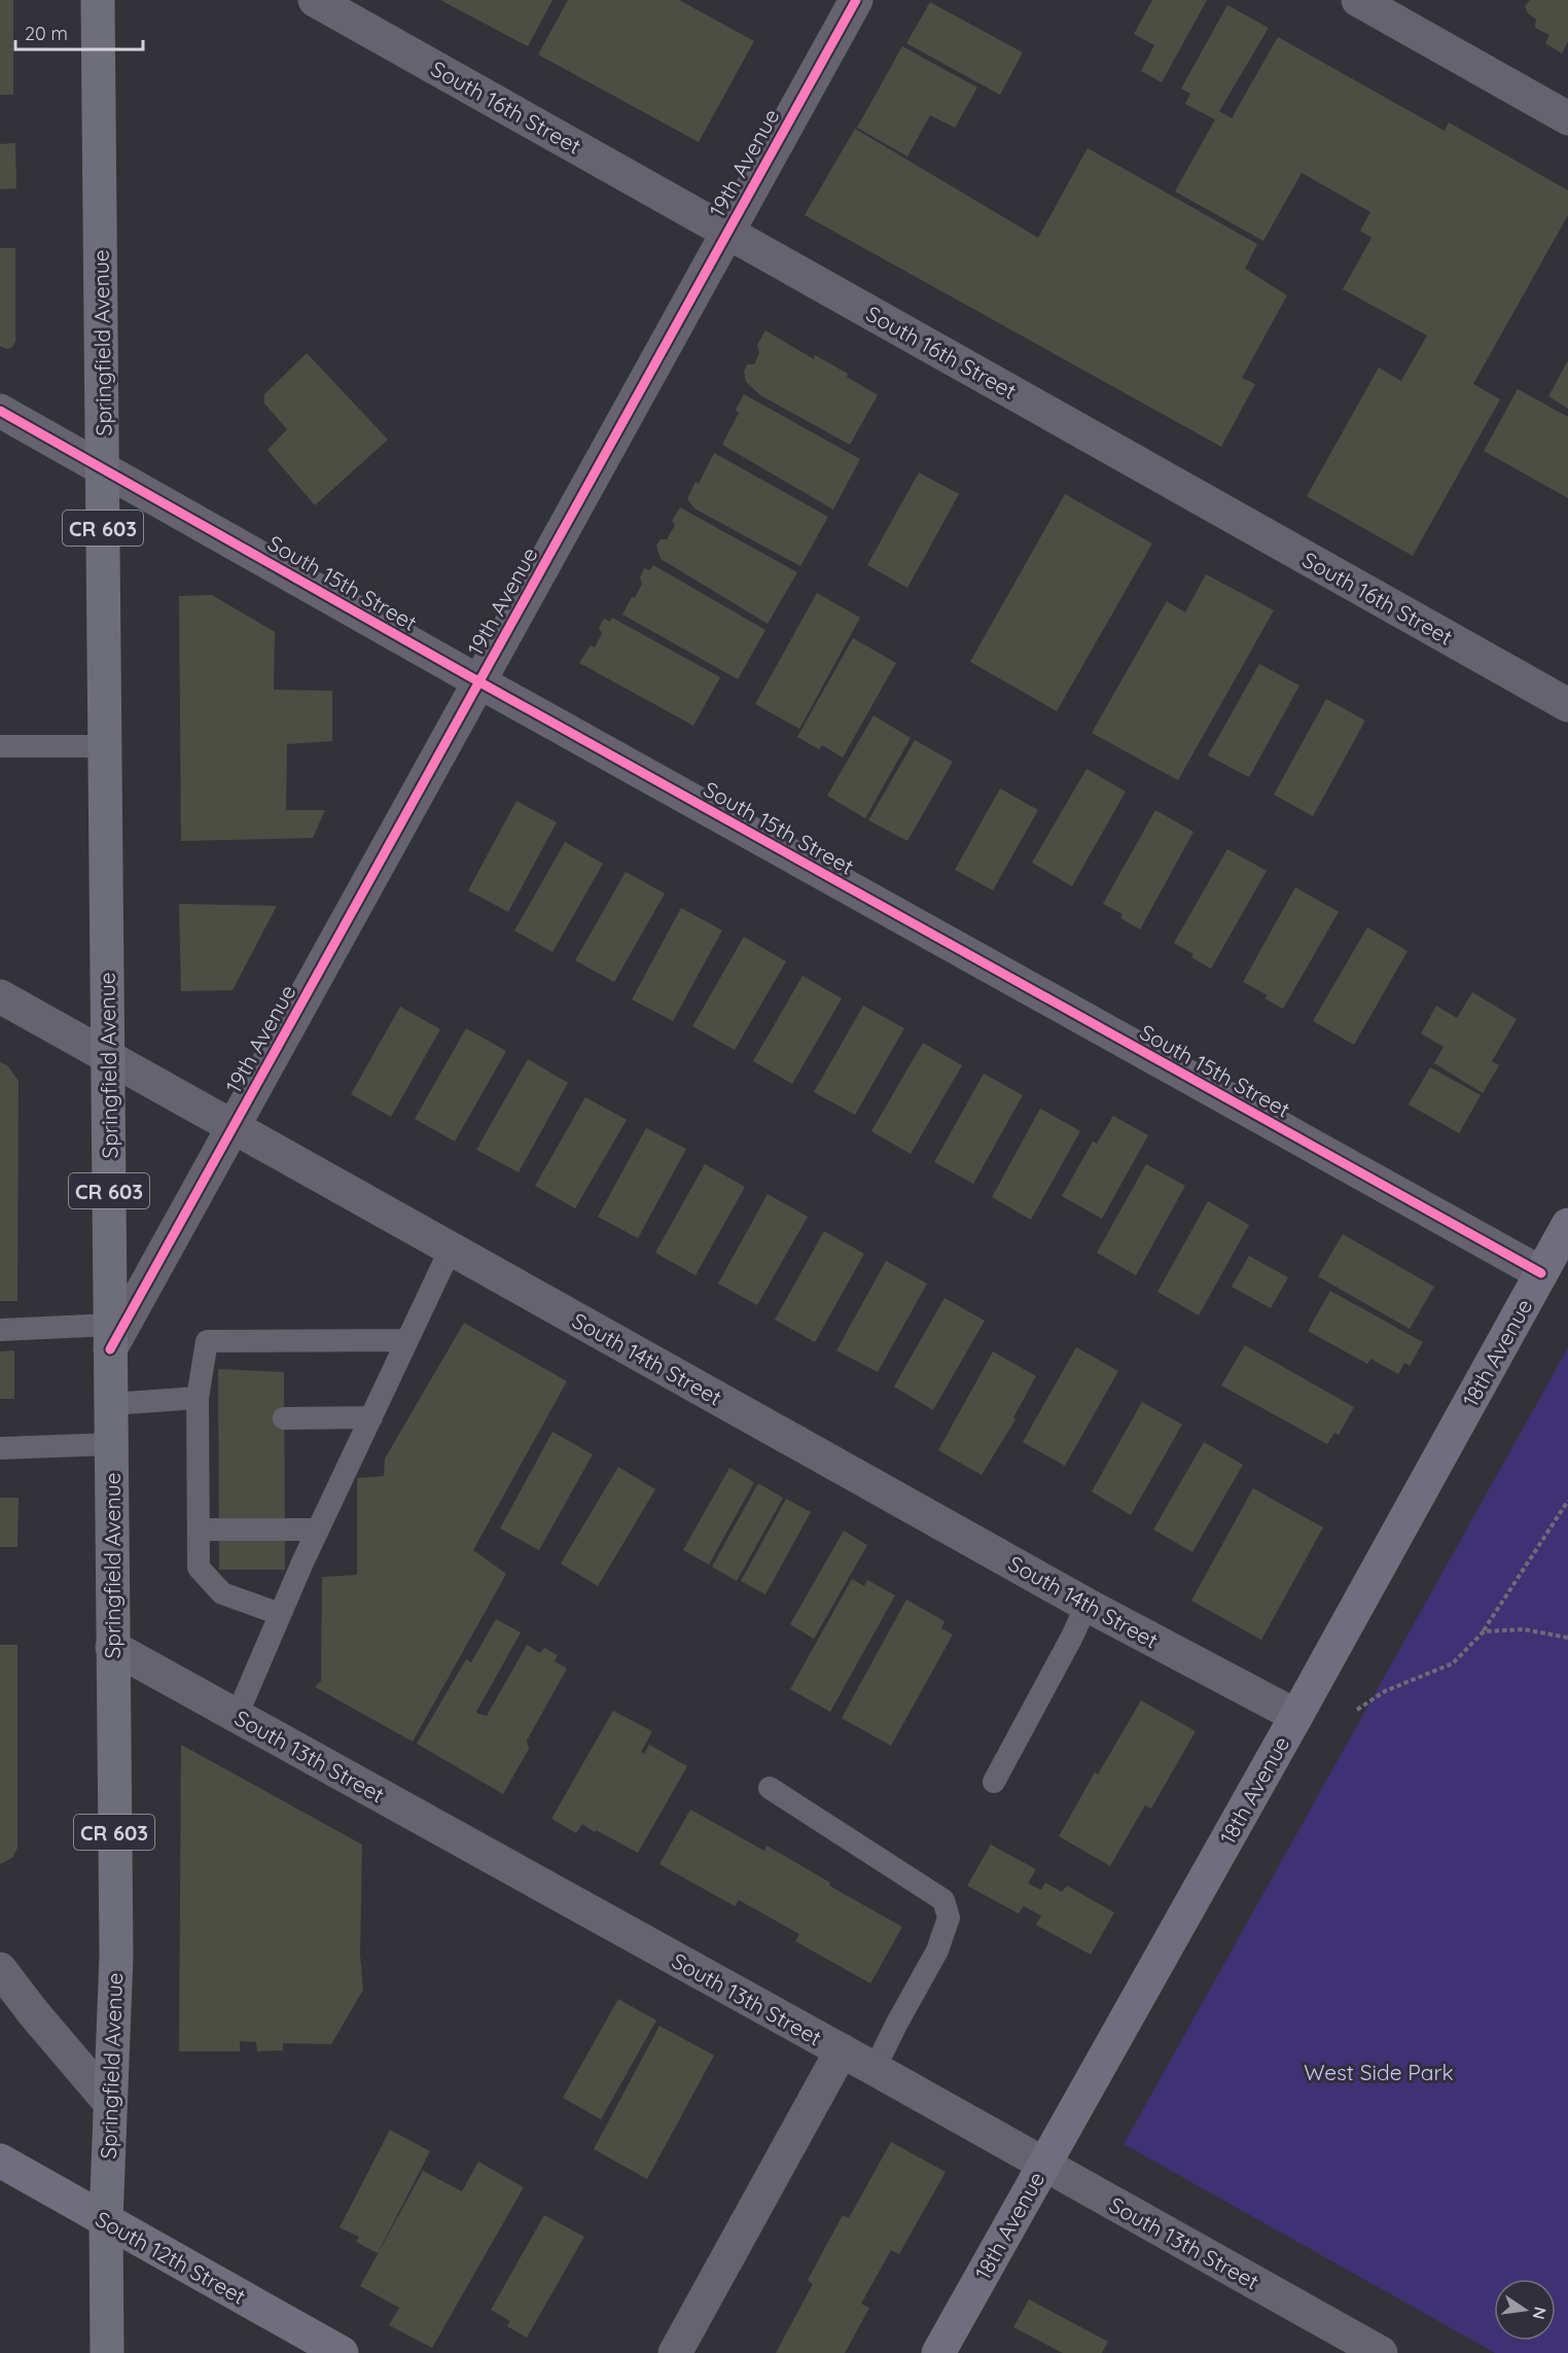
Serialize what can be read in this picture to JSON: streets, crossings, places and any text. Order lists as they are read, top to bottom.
{
  "streets": {
    "main road": [
      "Springfield Avenue",
      "CR 603",
      "18th Avenue",
      "South 12th Street"
    ],
    "street": [
      "South 16th Street",
      "19th Avenue",
      "South 15th Street",
      "South 14th Street",
      "South 13th Street"
    ]
  },
  "crossings": [
    ["South 16th Street", "19th Avenue"],
    ["19th Avenue", "Springfield Avenue"],
    ["19th Avenue", "South 15th Street"],
    ["19th Avenue", "South 14th Street"],
    ["Springfield Avenue", "South 15th Street"],
    ["Springfield Avenue", "South 14th Street"],
    ["Springfield Avenue", "South 13th Street"],
    ["Springfield Avenue", "South 12th Street"],
    ["South 15th Street", "18th Avenue"],
    ["18th Avenue", "South 14th Street"],
    ["18th Avenue", "South 13th Street"]
  ],
  "parks": ["West Side Park"],
  "scale_bar": "20 m",
  "north": "right"
}
